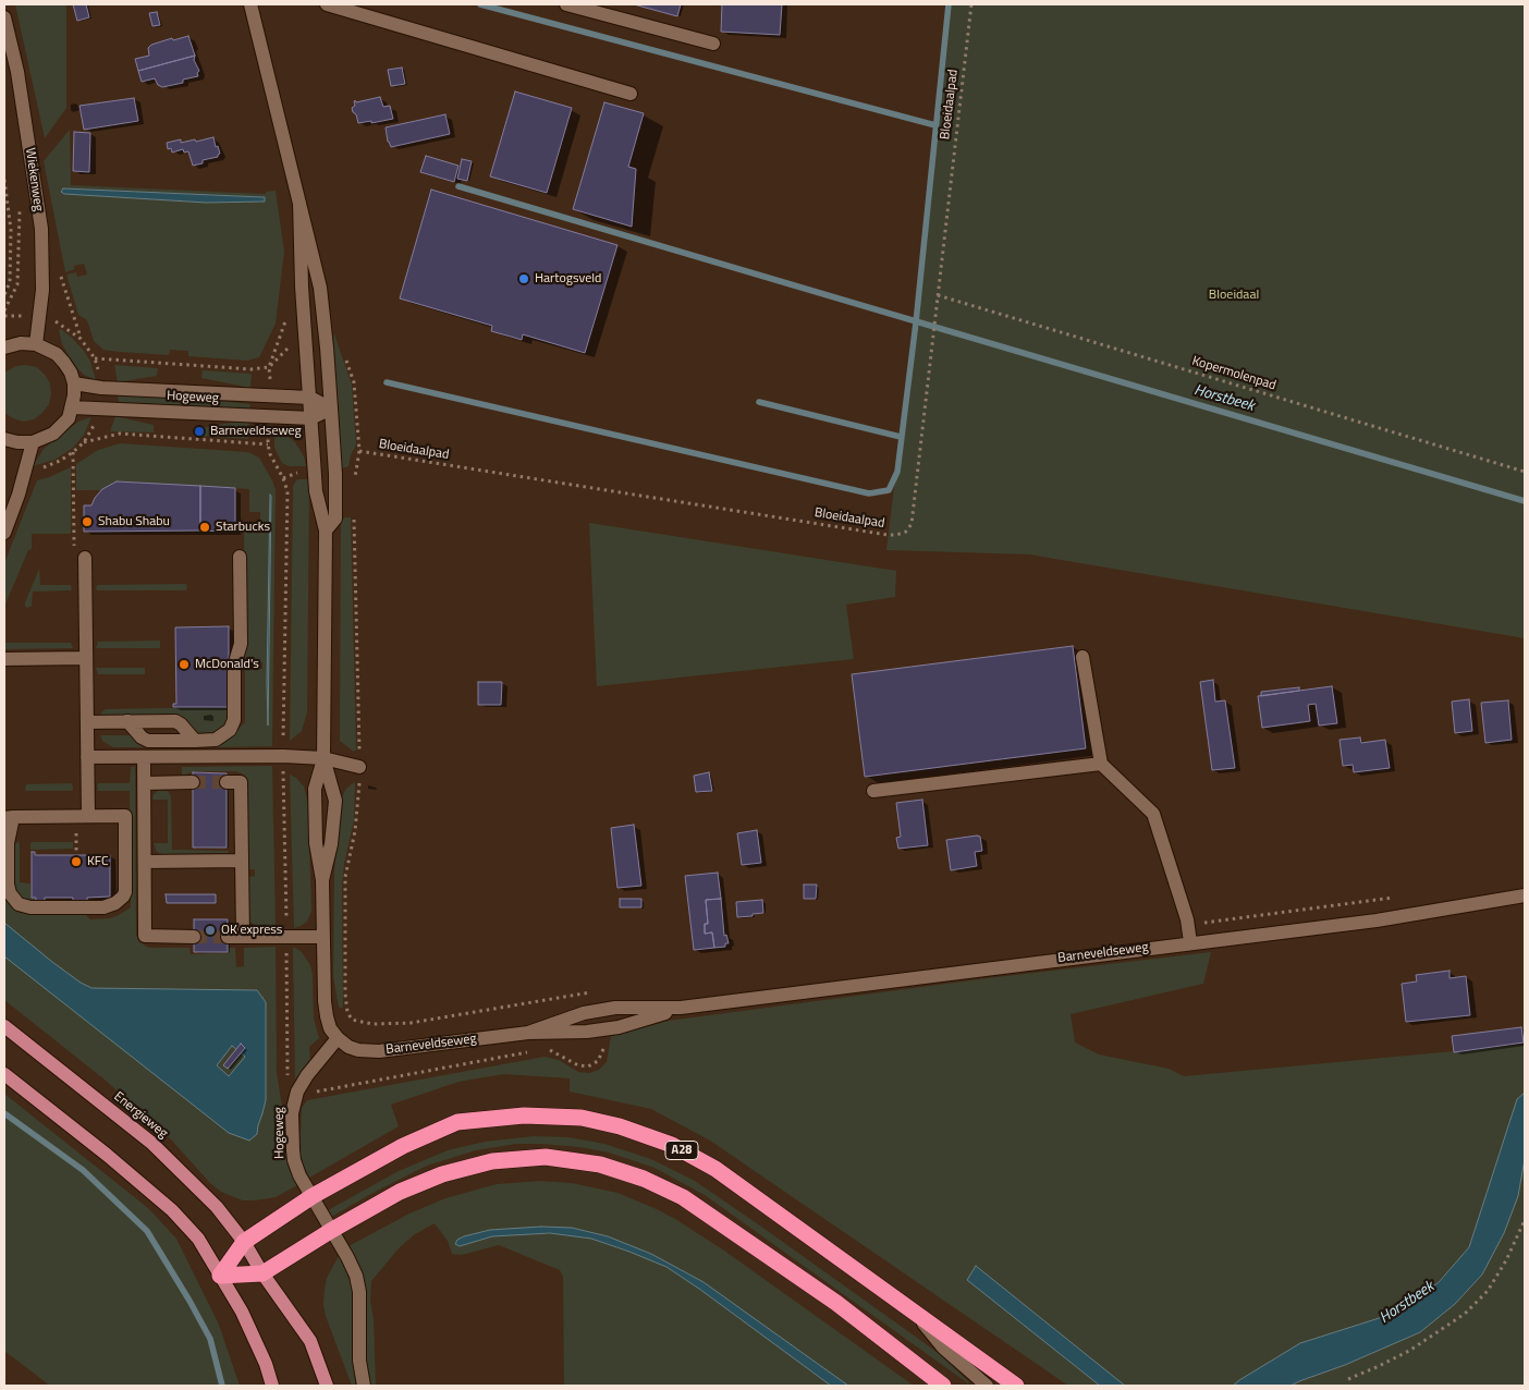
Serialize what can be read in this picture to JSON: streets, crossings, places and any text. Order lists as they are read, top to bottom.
{
  "streets": {
    "highway": ["A28"],
    "main road": ["Energieweg"],
    "street": ["Wiekenweg", "Hogeweg", "Barneveldseweg"],
    "path": ["Bloeidaalpad", "Kopermolenpad"]
  },
  "crossings": [
    ["Bloeidaalpad", "Kopermolenpad"],
    ["Hogeweg", "Barneveldseweg"],
    ["Hogeweg", "A28"],
    ["Energieweg", "A28"]
  ],
  "water": ["Horstbeek"],
  "parks": ["Bloeidaal"],
  "places": [
    "Hartogsveld",
    "Barneveldseweg",
    "Shabu Shabu",
    "Starbucks",
    "McDonald's",
    "KFC",
    "OK express"
  ]
}
